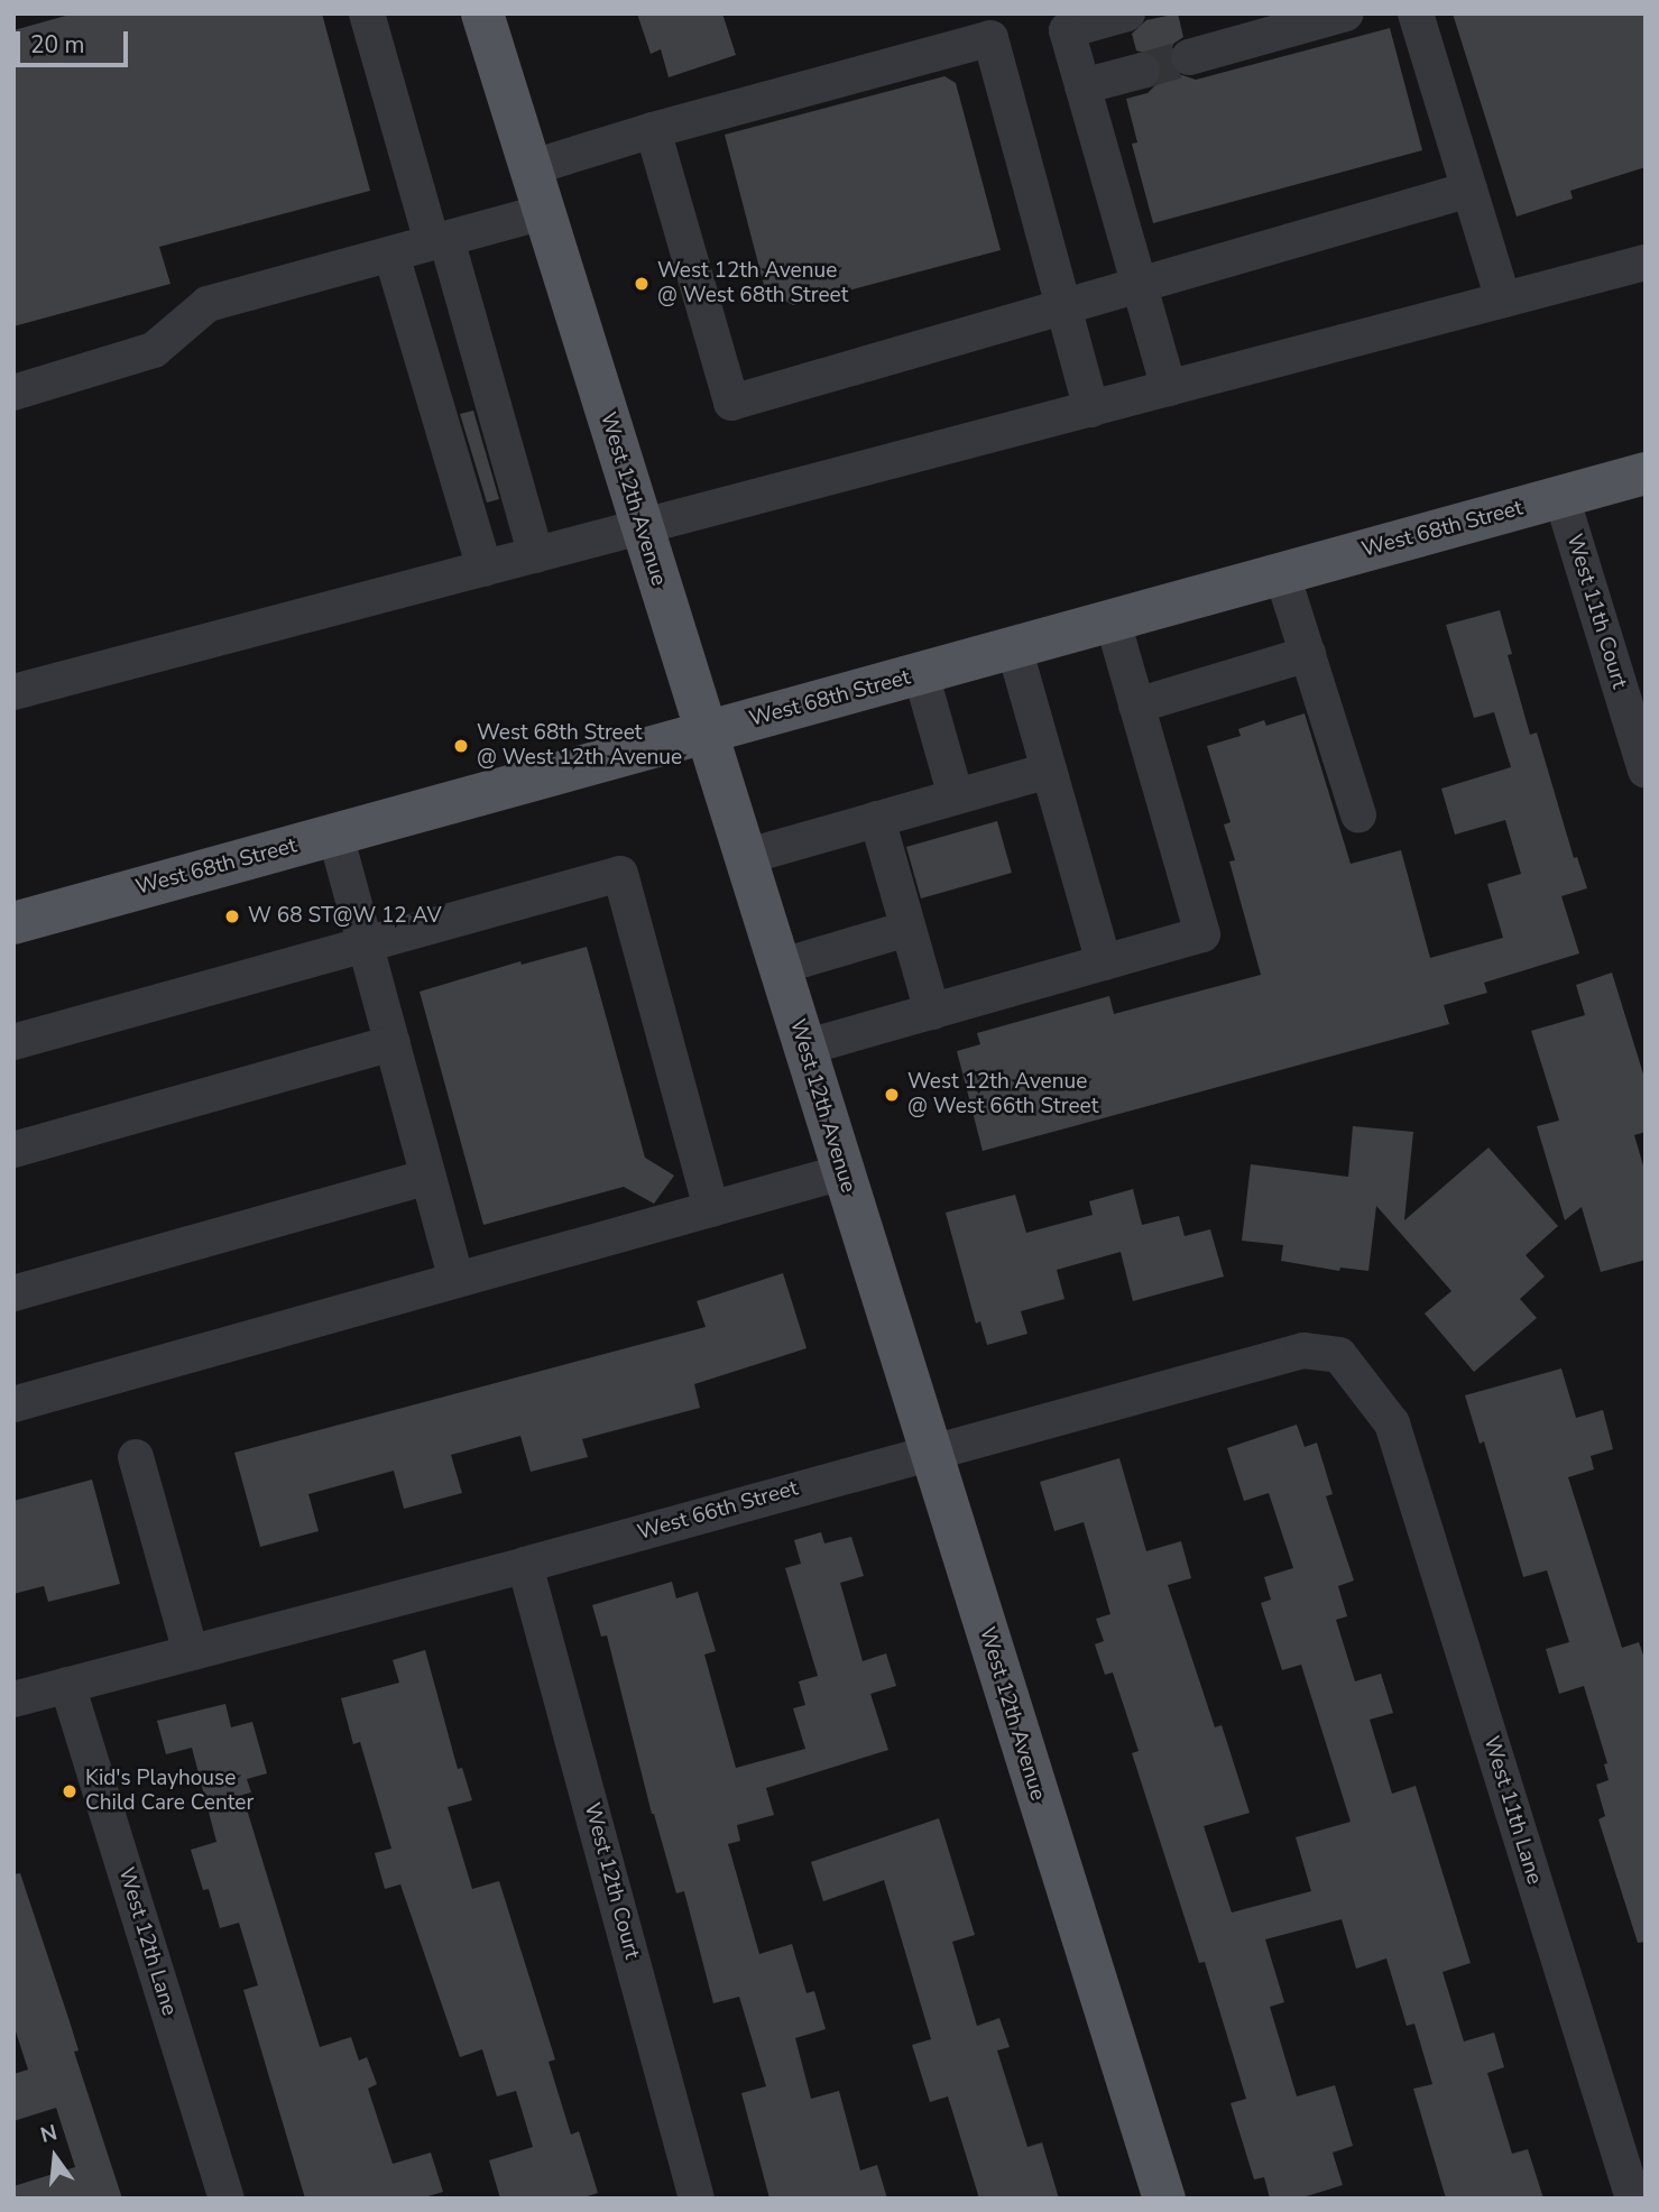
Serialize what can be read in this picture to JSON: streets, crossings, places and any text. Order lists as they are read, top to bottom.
{
  "streets": {
    "main road": ["West 12th Avenue", "West 68th Street"],
    "street": [
      "West 11th Court",
      "West 66th Street",
      "West 11th Lane",
      "West 12th Court",
      "West 12th Lane"
    ]
  },
  "crossings": [
    ["West 12th Avenue", "West 68th Street"],
    ["West 12th Avenue", "West 66th Street"],
    ["West 68th Street", "West 11th Court"],
    ["West 66th Street", "West 11th Lane"],
    ["West 66th Street", "West 12th Court"],
    ["West 66th Street", "West 12th Lane"]
  ],
  "places": [
    "West 12th Avenue @ West 68th Street",
    "West 68th Street @ West 12th Avenue",
    "W 68 ST@W 12 AV",
    "West 12th Avenue @ West 66th Street",
    "Kid's Playhouse Child Care Center"
  ],
  "scale_bar": "20 m",
  "north": "top"
}
